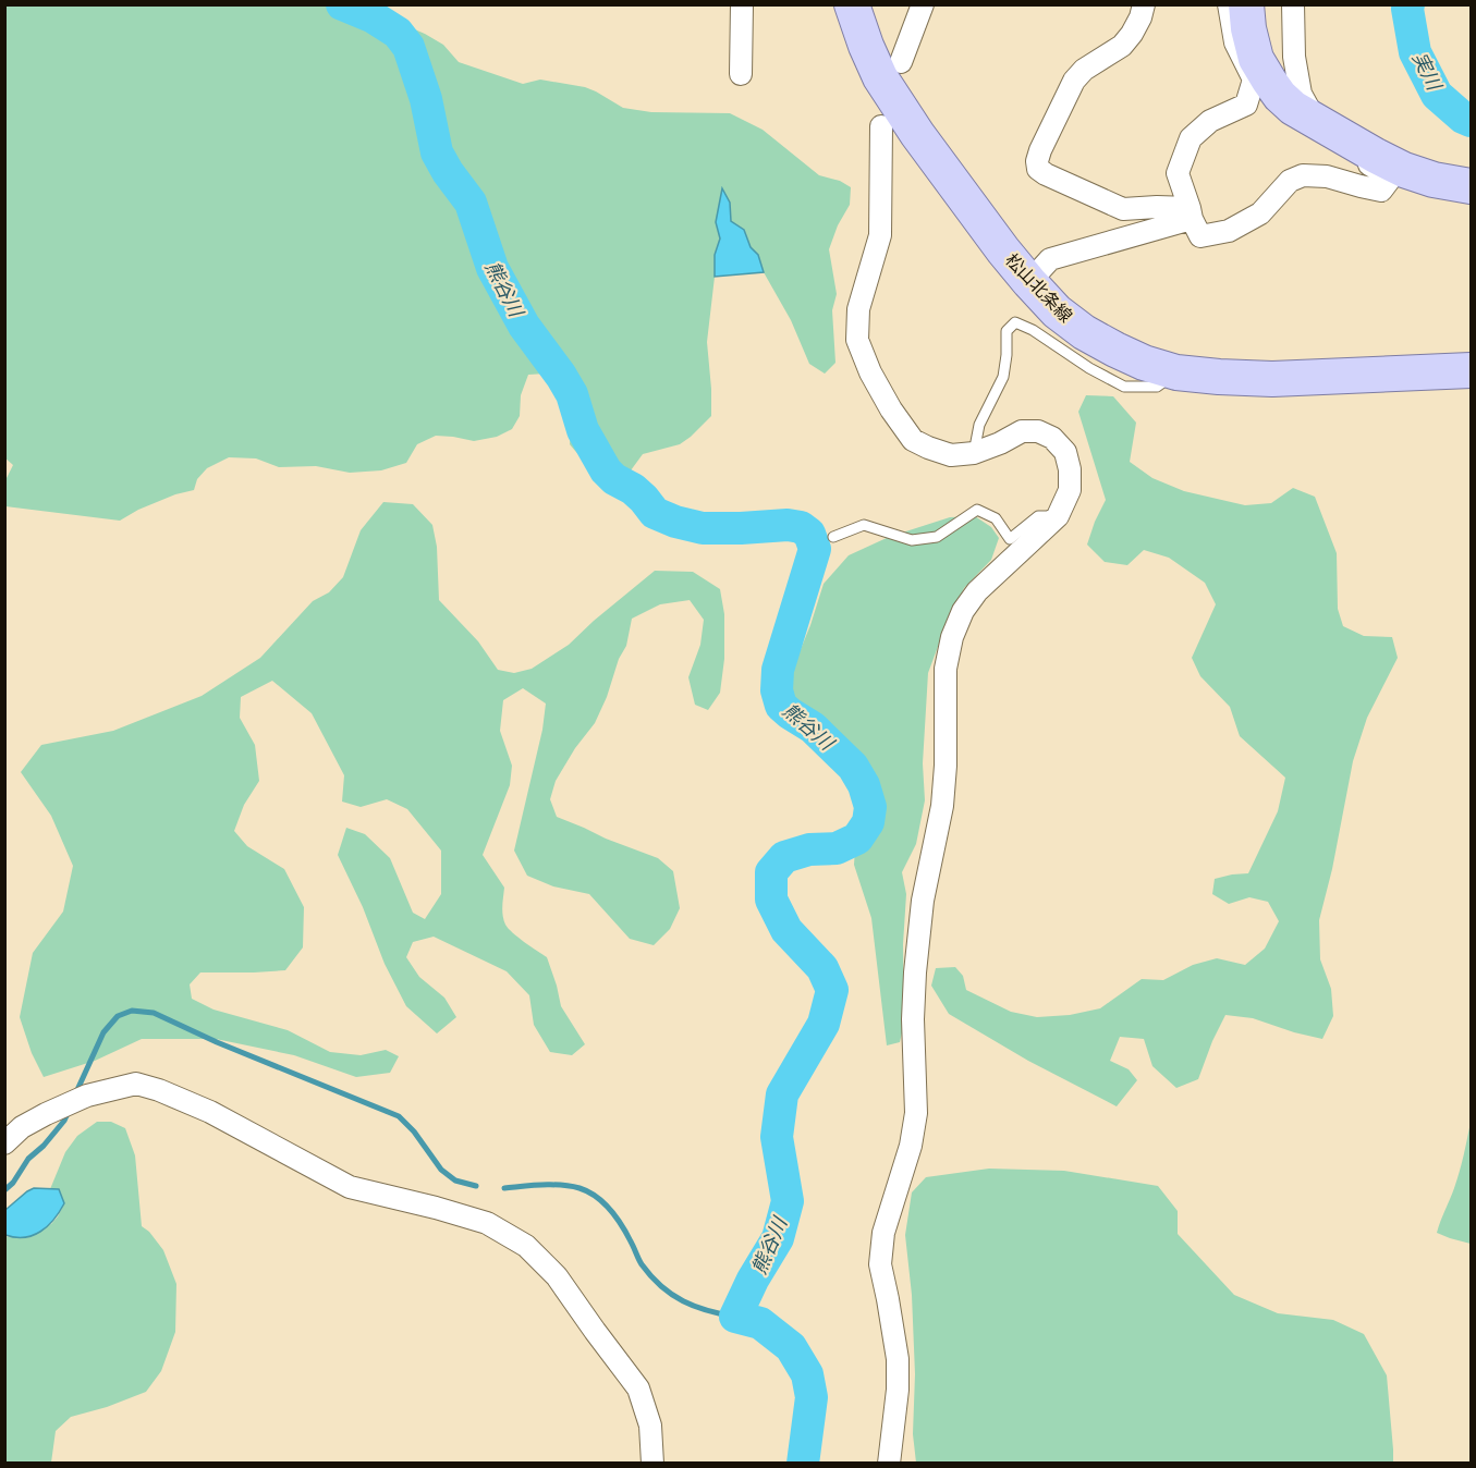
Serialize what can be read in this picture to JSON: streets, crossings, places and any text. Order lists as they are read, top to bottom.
{
  "streets": {
    "main road": ["松山北条線"]
  },
  "water": ["実川", "熊谷川"]
}
